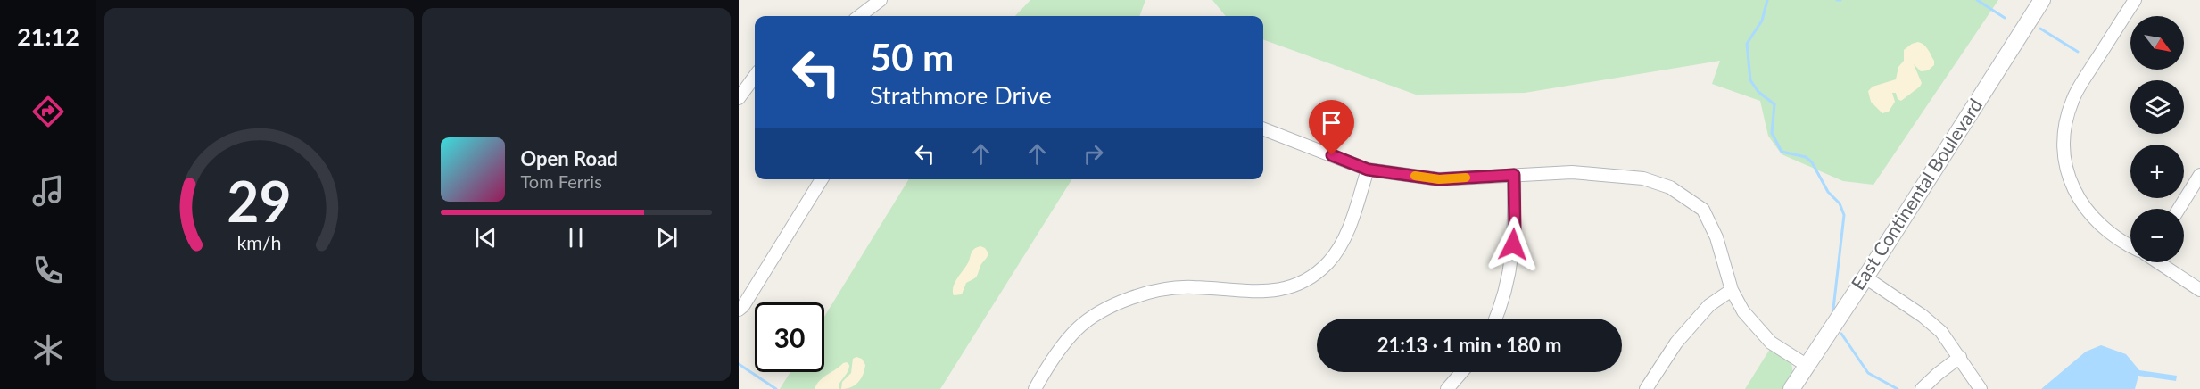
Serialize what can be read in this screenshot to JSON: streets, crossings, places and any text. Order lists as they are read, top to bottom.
{
  "streets": {
    "main road": ["East Continental Boulevard"]
  },
  "north": "bottom right",
  "page": {
    "tabs": "21:12",
    "map_buttons": ["+", "−"],
    "turn": ["50 m", "Strathmore Drive"],
    "song": ["Open Road", "Tom Ferris"],
    "limit": "30",
    "trip": "21:13 · 1 min · 180 m",
    "gauge": ["29", "km/h"]
  }
}
